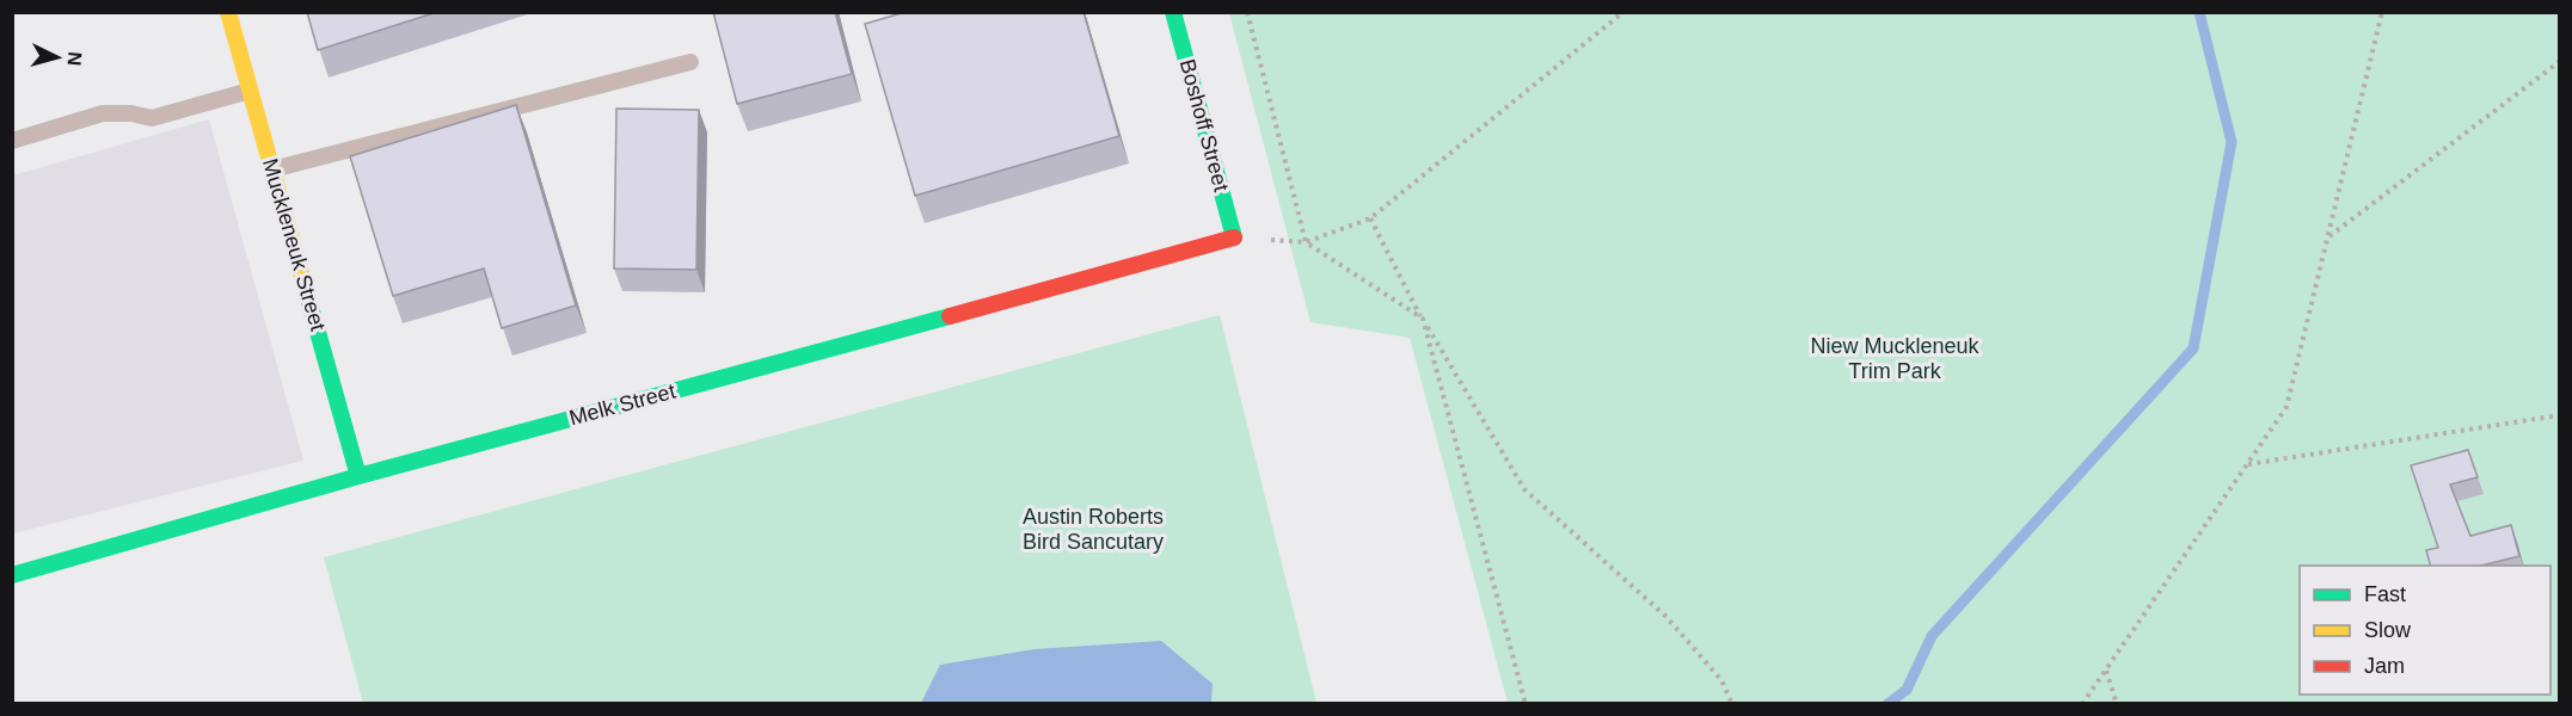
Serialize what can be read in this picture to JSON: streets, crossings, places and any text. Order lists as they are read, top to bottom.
{
  "streets": {
    "street": ["Boshoff Street", "Muckleneuk Street", "Melk Street"]
  },
  "crossings": [
    ["Boshoff Street", "Melk Street"],
    ["Muckleneuk Street", "Melk Street"]
  ],
  "parks": ["Niew Muckleneuk Trim Park", "Austin Roberts Bird Sancutary"],
  "legend": ["Fast", "Slow", "Jam"],
  "north": "right"
}
